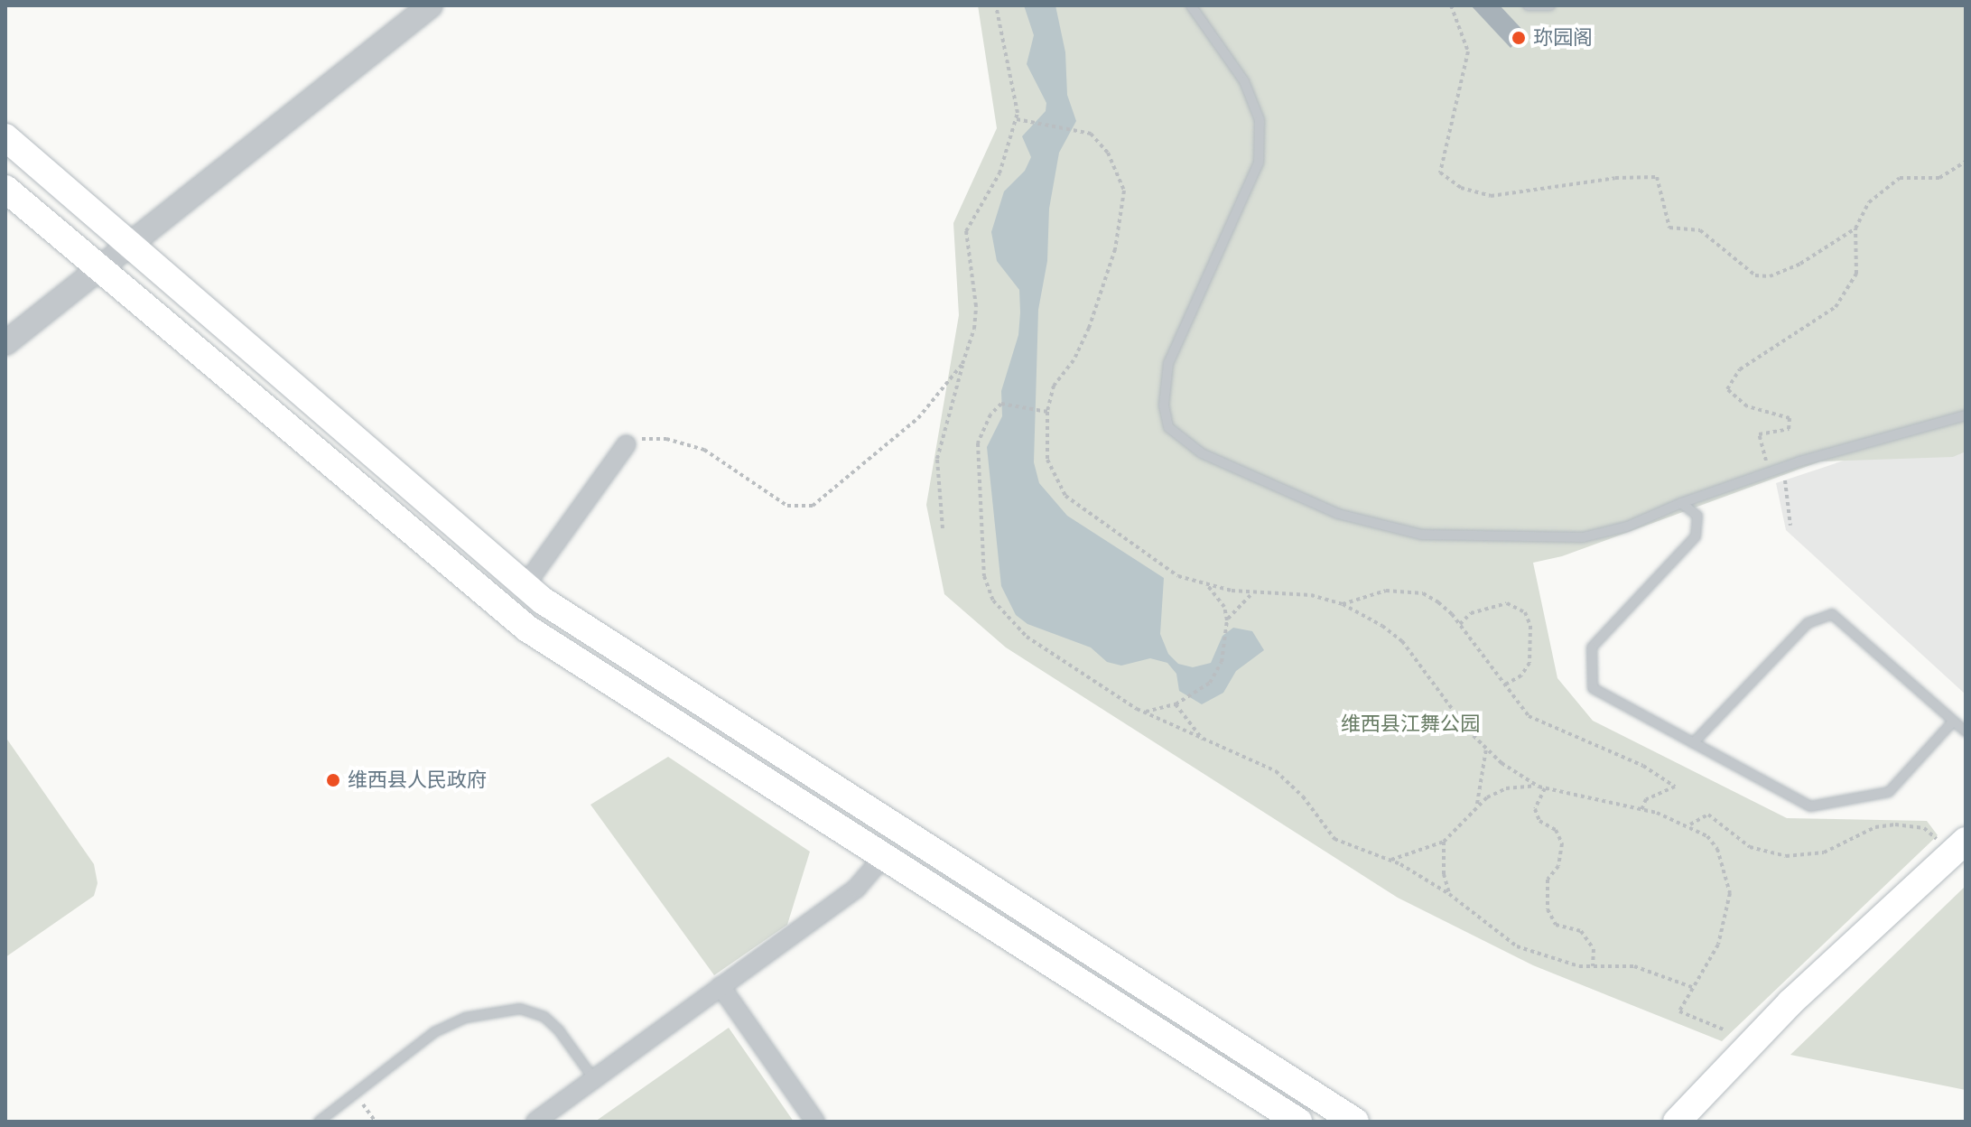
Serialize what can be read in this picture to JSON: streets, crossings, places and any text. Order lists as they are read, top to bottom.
{
  "parks": ["维西县江舞公园"],
  "places": ["珎园阁", "维西县人民政府"]
}
